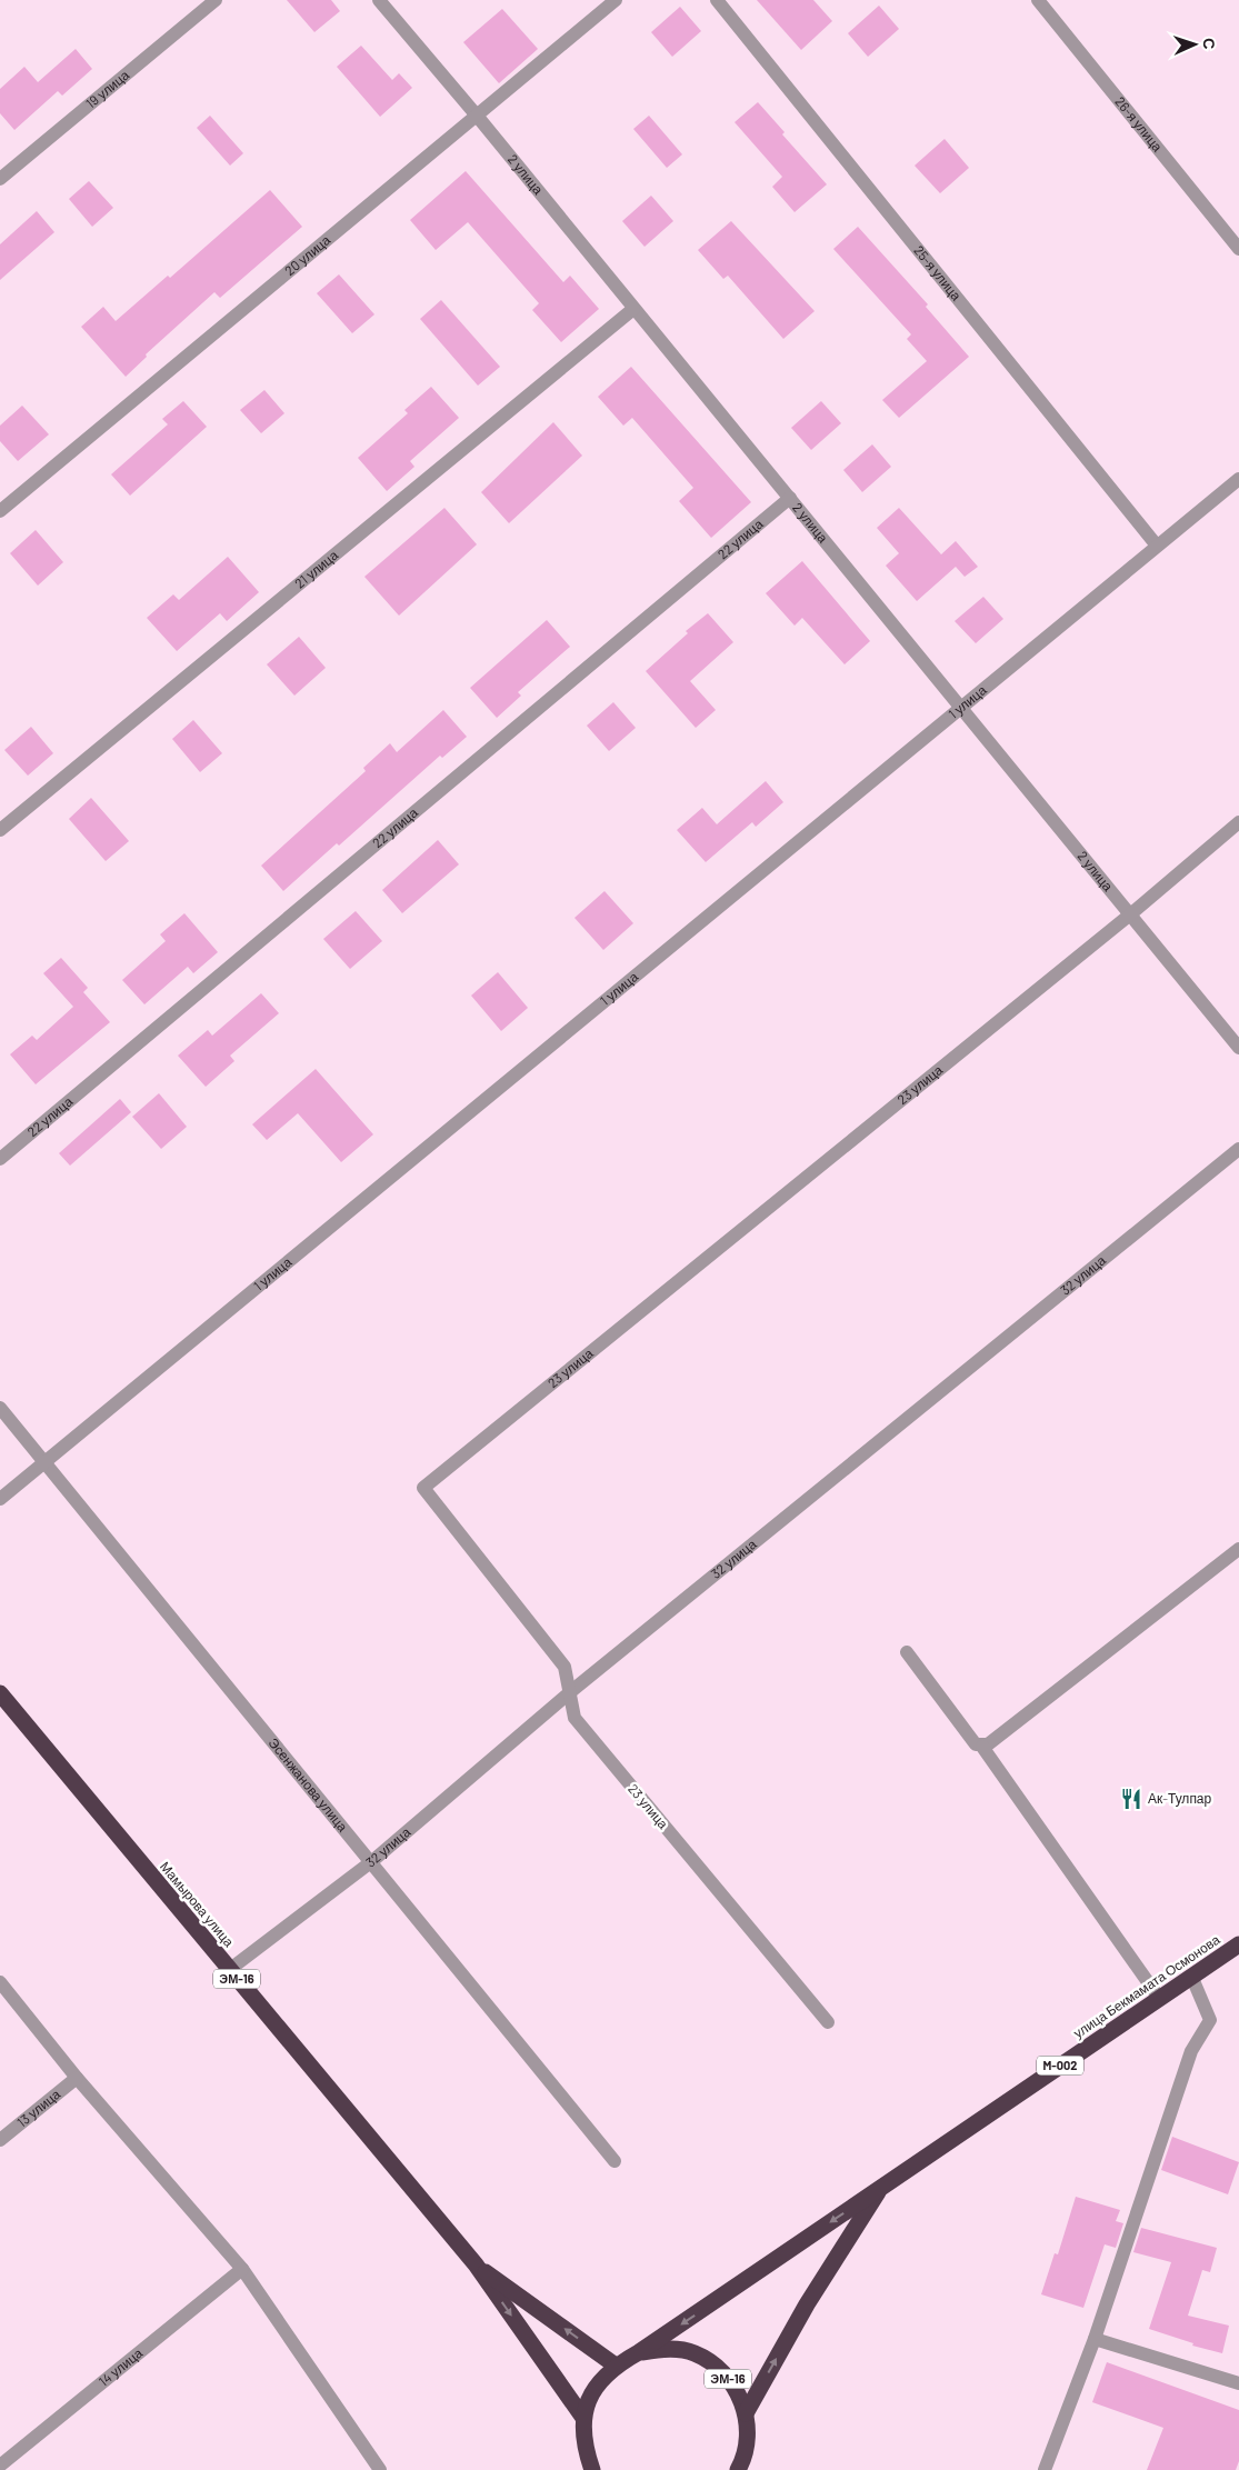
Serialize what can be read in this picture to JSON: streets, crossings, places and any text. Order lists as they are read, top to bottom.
{
  "streets": {
    "highway": [
      "Мамырова улица",
      "ЭМ-16",
      "улица Бекмамата Осмонова",
      "M-002"
    ],
    "street": [
      "19 улица",
      "26-я улица",
      "2 улица",
      "20 улица",
      "25-я улица",
      "22 улица",
      "21 улица",
      "1 улица",
      "23 улица",
      "32 улица",
      "Эсенжанова улица",
      "13 улица",
      "14 улица"
    ]
  },
  "crossings": [
    ["2 улица", "20 улица"],
    ["2 улица", "22 улица"],
    ["2 улица", "21 улица"],
    ["2 улица", "1 улица"],
    ["2 улица", "23 улица"],
    ["25-я улица", "1 улица"],
    ["1 улица", "Эсенжанова улица"],
    ["23 улица", "32 улица"],
    ["32 улица", "Эсенжанова улица"],
    ["32 улица", "Мамырова улица"],
    ["Мамырова улица", "ЭМ-16"],
    ["ЭМ-16", "M-002"],
    ["улица Бекмамата Осмонова", "M-002"]
  ],
  "places": {
    "restaurant": ["Ак-Тулпар"]
  },
  "north": "right"
}
